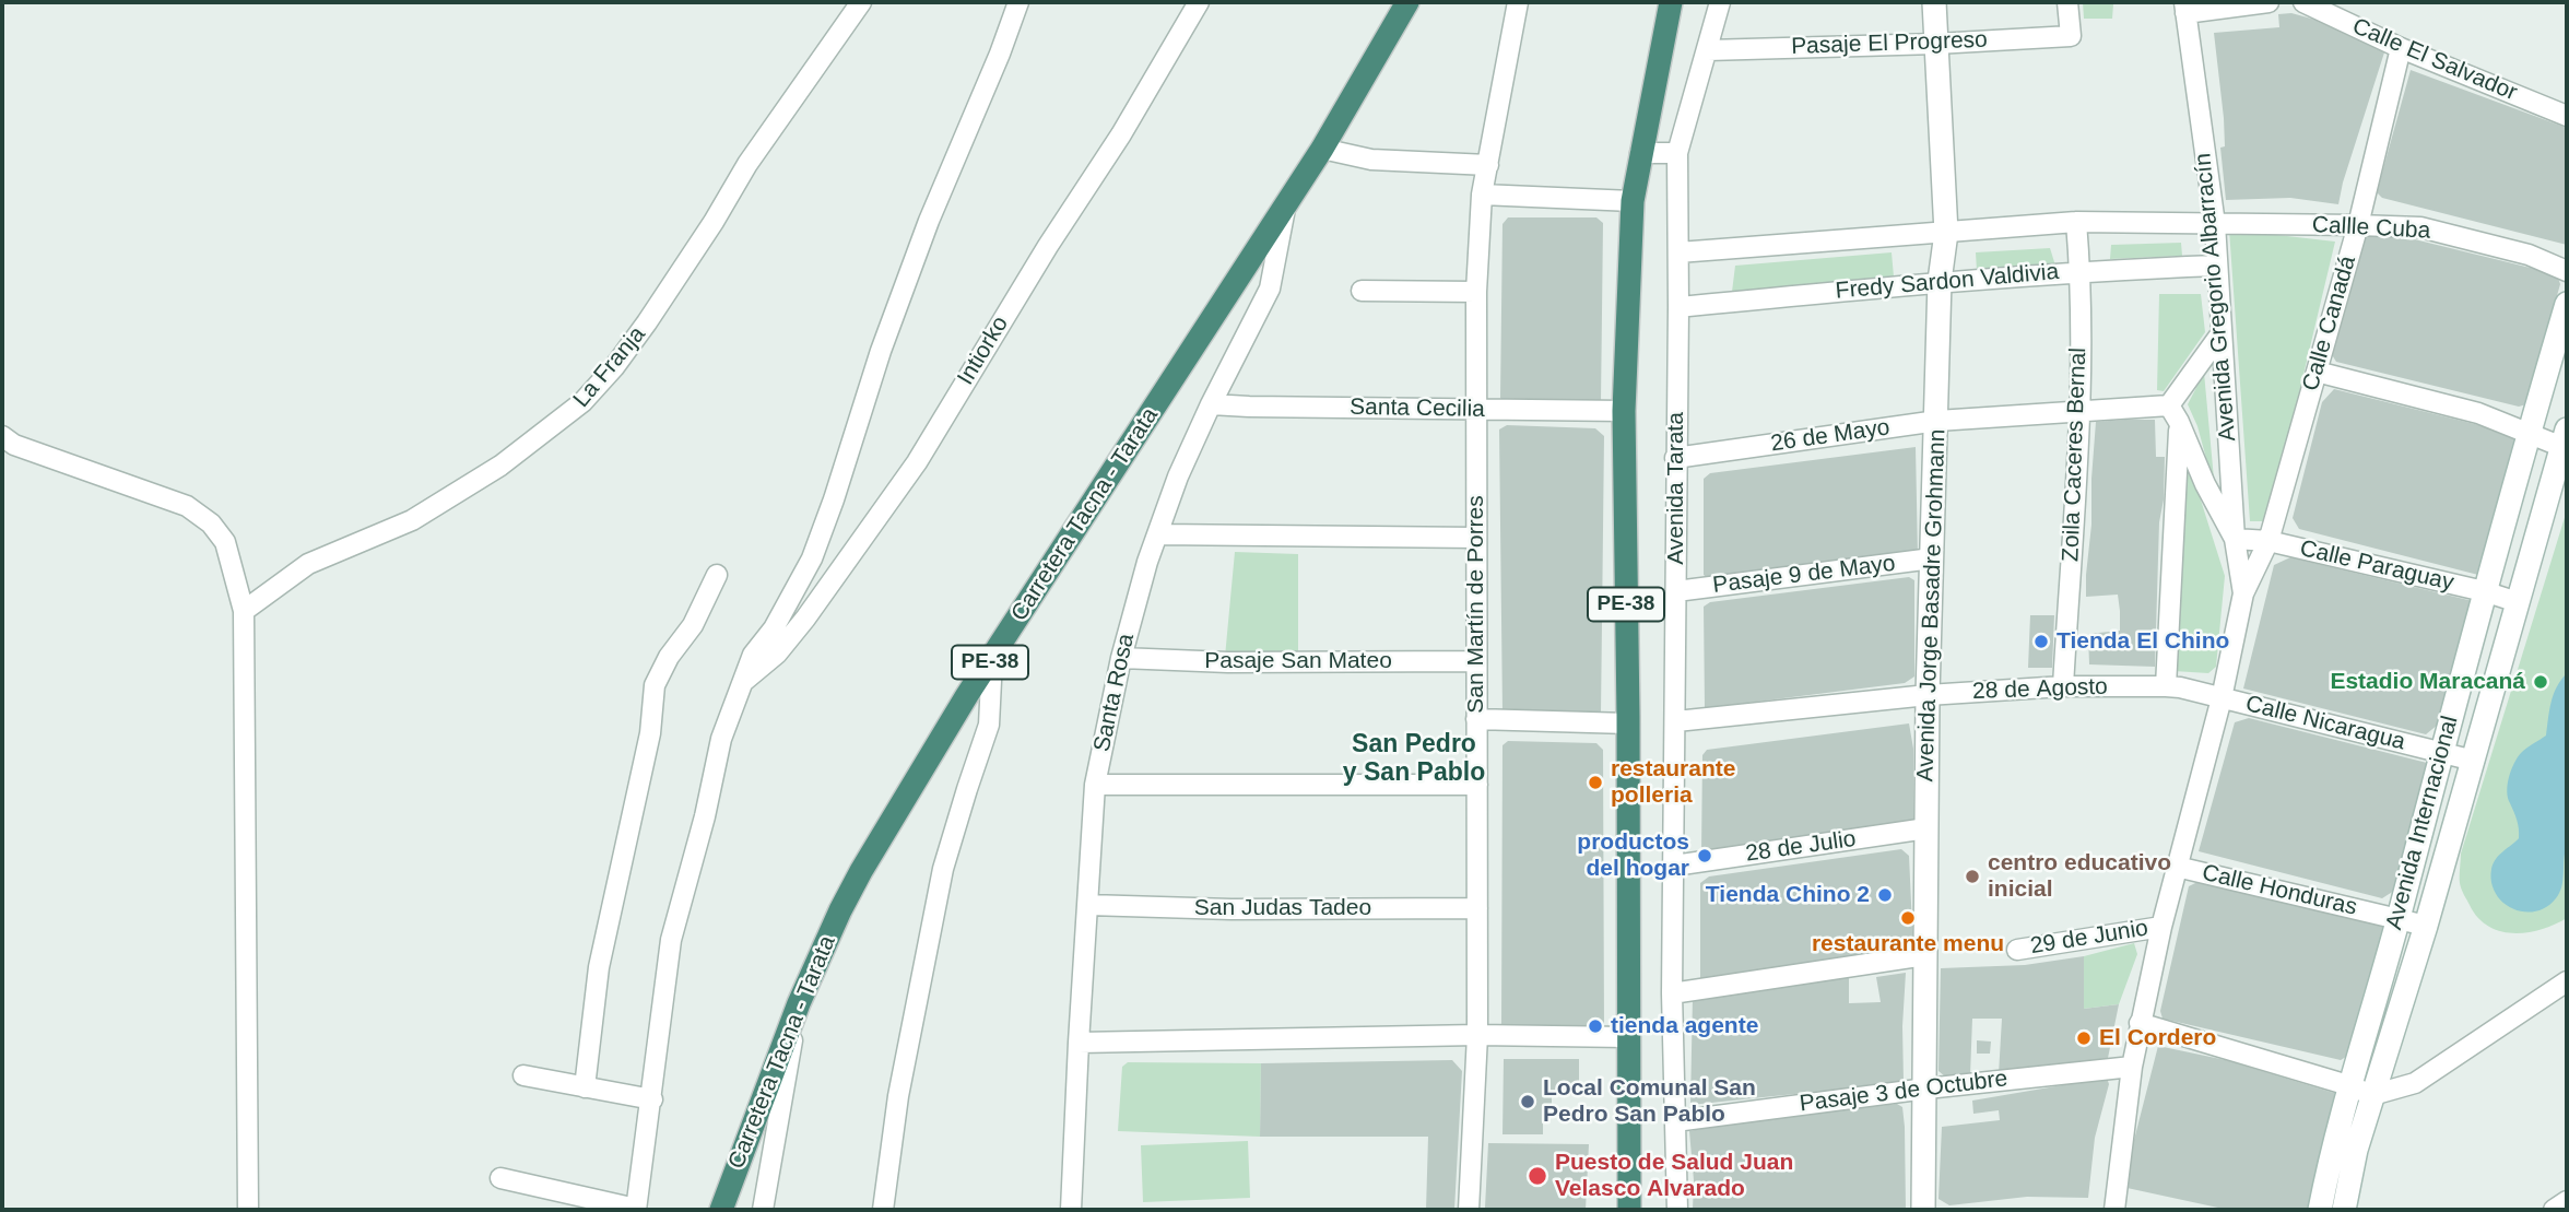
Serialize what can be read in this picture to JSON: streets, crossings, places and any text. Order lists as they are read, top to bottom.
{
  "streets": {
    "highway": ["Carretera Tacna - Tarata", "PE-38"],
    "main road": ["Avenida Jorge Basadre Grohmann", "Avenida Internacional"],
    "street": [
      "Pasaje El Progreso",
      "Calle El Salvador",
      "Callle Cuba",
      "Fredy Sardon Valdivia",
      "Avenida Gregorio Albarracín",
      "Calle Canadá",
      "Intiorko",
      "La Franja",
      "Santa Cecilia",
      "26 de Mayo",
      "Zoila Caceres Bernal",
      "Avenida Tarata",
      "Calle Paraguay",
      "Pasaje 9 de Mayo",
      "San Martín de Porres",
      "Pasaje San Mateo",
      "28 de Agosto",
      "Santa Rosa",
      "Calle Nicaragua",
      "28 de Julio",
      "Calle Honduras",
      "San Judas Tadeo",
      "29 de Junio",
      "Pasaje 3 de Octubre"
    ]
  },
  "crossings": [
    ["Pasaje El Progreso", "Avenida Tarata"],
    ["Pasaje El Progreso", "Avenida Jorge Basadre Grohmann"],
    ["Calle El Salvador", "Calle Canadá"],
    ["Callle Cuba", "Avenida Gregorio Albarracín"],
    ["Callle Cuba", "Calle Canadá"],
    ["Fredy Sardon Valdivia", "Avenida Gregorio Albarracín"],
    ["Fredy Sardon Valdivia", "Zoila Caceres Bernal"],
    ["Fredy Sardon Valdivia", "Avenida Tarata"],
    ["Fredy Sardon Valdivia", "Avenida Jorge Basadre Grohmann"],
    ["Avenida Gregorio Albarracín", "Calle Canadá"],
    ["Avenida Gregorio Albarracín", "Calle Paraguay"],
    ["Calle Canadá", "Calle Paraguay"],
    ["Santa Cecilia", "San Martín de Porres"],
    ["Santa Cecilia", "PE-38"],
    ["Santa Cecilia", "Santa Rosa"],
    ["26 de Mayo", "Zoila Caceres Bernal"],
    ["26 de Mayo", "Avenida Tarata"],
    ["26 de Mayo", "Avenida Jorge Basadre Grohmann"],
    ["Zoila Caceres Bernal", "28 de Agosto"],
    ["Avenida Tarata", "Pasaje 9 de Mayo"],
    ["Avenida Tarata", "28 de Agosto"],
    ["Avenida Tarata", "28 de Julio"],
    ["Avenida Tarata", "Pasaje 3 de Octubre"],
    ["Carretera Tacna - Tarata", "Santa Rosa"],
    ["Calle Paraguay", "Avenida Internacional"],
    ["Pasaje 9 de Mayo", "Avenida Jorge Basadre Grohmann"],
    ["San Martín de Porres", "Pasaje San Mateo"],
    ["San Martín de Porres", "San Judas Tadeo"],
    ["Avenida Jorge Basadre Grohmann", "28 de Agosto"],
    ["Avenida Jorge Basadre Grohmann", "28 de Julio"],
    ["Avenida Jorge Basadre Grohmann", "Pasaje 3 de Octubre"],
    ["Pasaje San Mateo", "Santa Rosa"],
    ["28 de Agosto", "Calle Nicaragua"],
    ["Santa Rosa", "San Judas Tadeo"],
    ["Calle Nicaragua", "Avenida Internacional"],
    ["Avenida Internacional", "Calle Honduras"]
  ],
  "districts": ["San Pedro y San Pablo"],
  "places": [
    "Tienda El Chino",
    "Estadio Maracaná",
    "restaurante polleria",
    "productos del hogar",
    "centro educativo inicial",
    "Tienda Chino 2",
    "restaurante menu",
    "tienda agente",
    "El Cordero",
    "Local Comunal San Pedro San Pablo",
    "Puesto de Salud Juan Velasco Alvarado"
  ]
}
